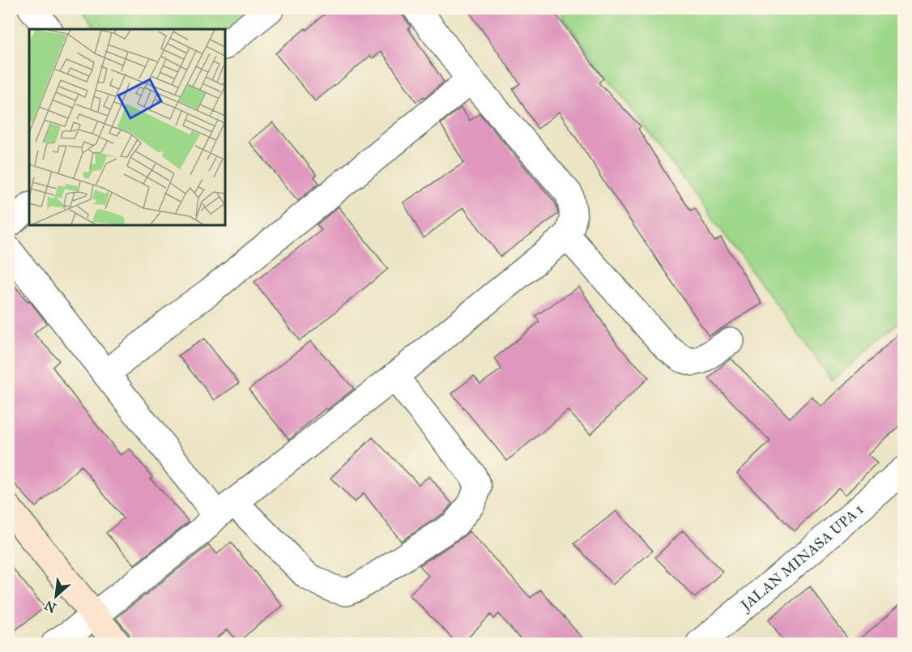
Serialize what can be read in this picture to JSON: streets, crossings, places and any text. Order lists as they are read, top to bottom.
{
  "streets": {
    "street": ["JALAN MINASA UPA 1"]
  },
  "north": "bottom left"
}
